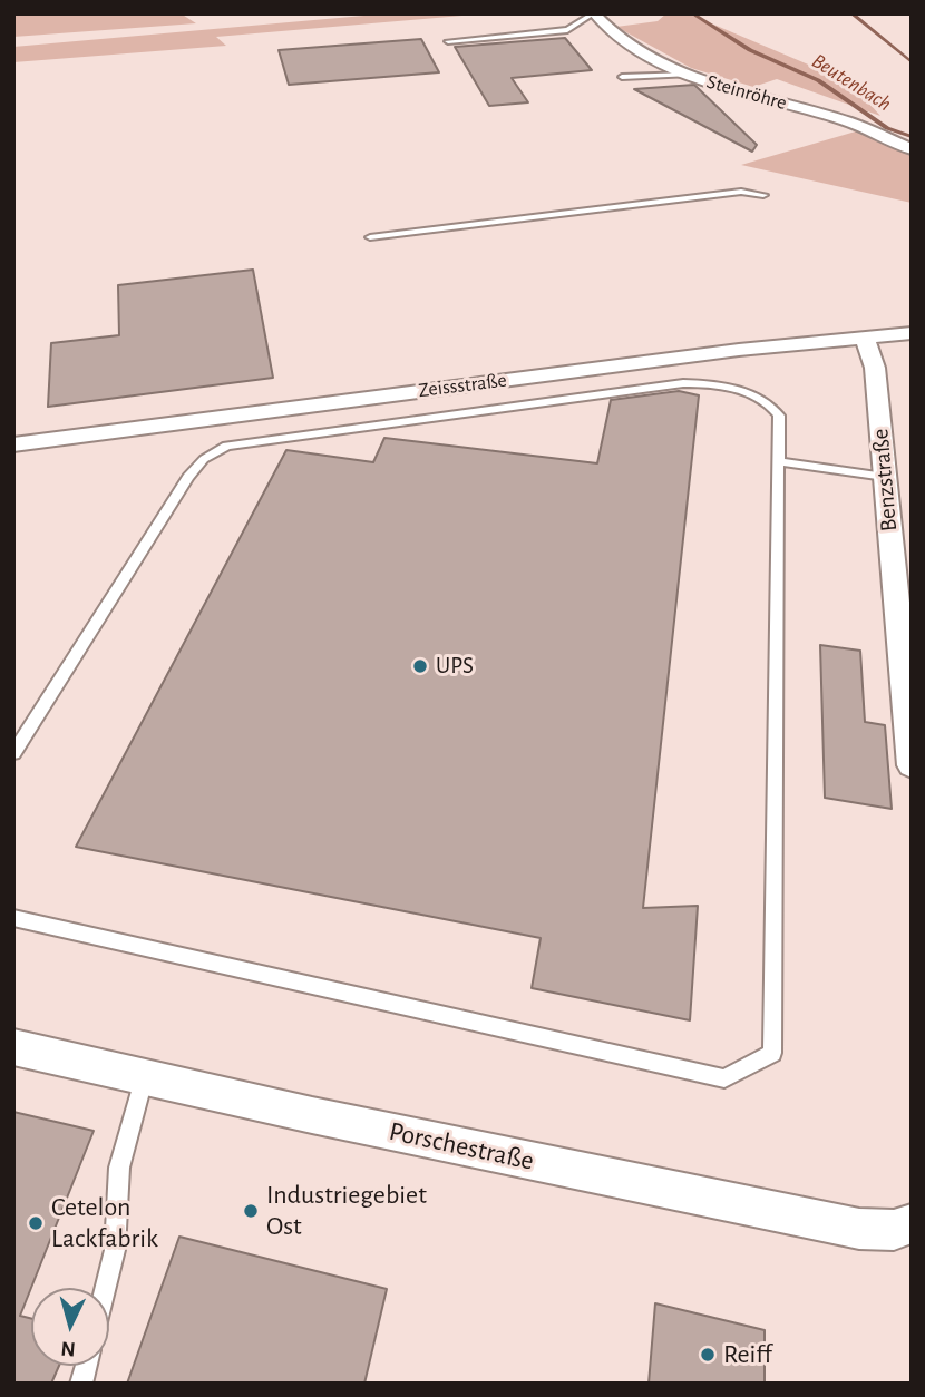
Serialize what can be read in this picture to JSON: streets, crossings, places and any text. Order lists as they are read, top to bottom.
{
  "streets": {
    "street": [
      "Steinröhre",
      "Zeissstraße",
      "Benzstraße",
      "Porschestraße"
    ]
  },
  "crossings": [
    ["Zeissstraße", "Benzstraße"]
  ],
  "water": ["Beutenbach"],
  "places": [
    "UPS",
    "Industriegebiet Ost",
    "Cetelon Lackfabrik",
    "Reiff"
  ],
  "north": "bottom"
}
